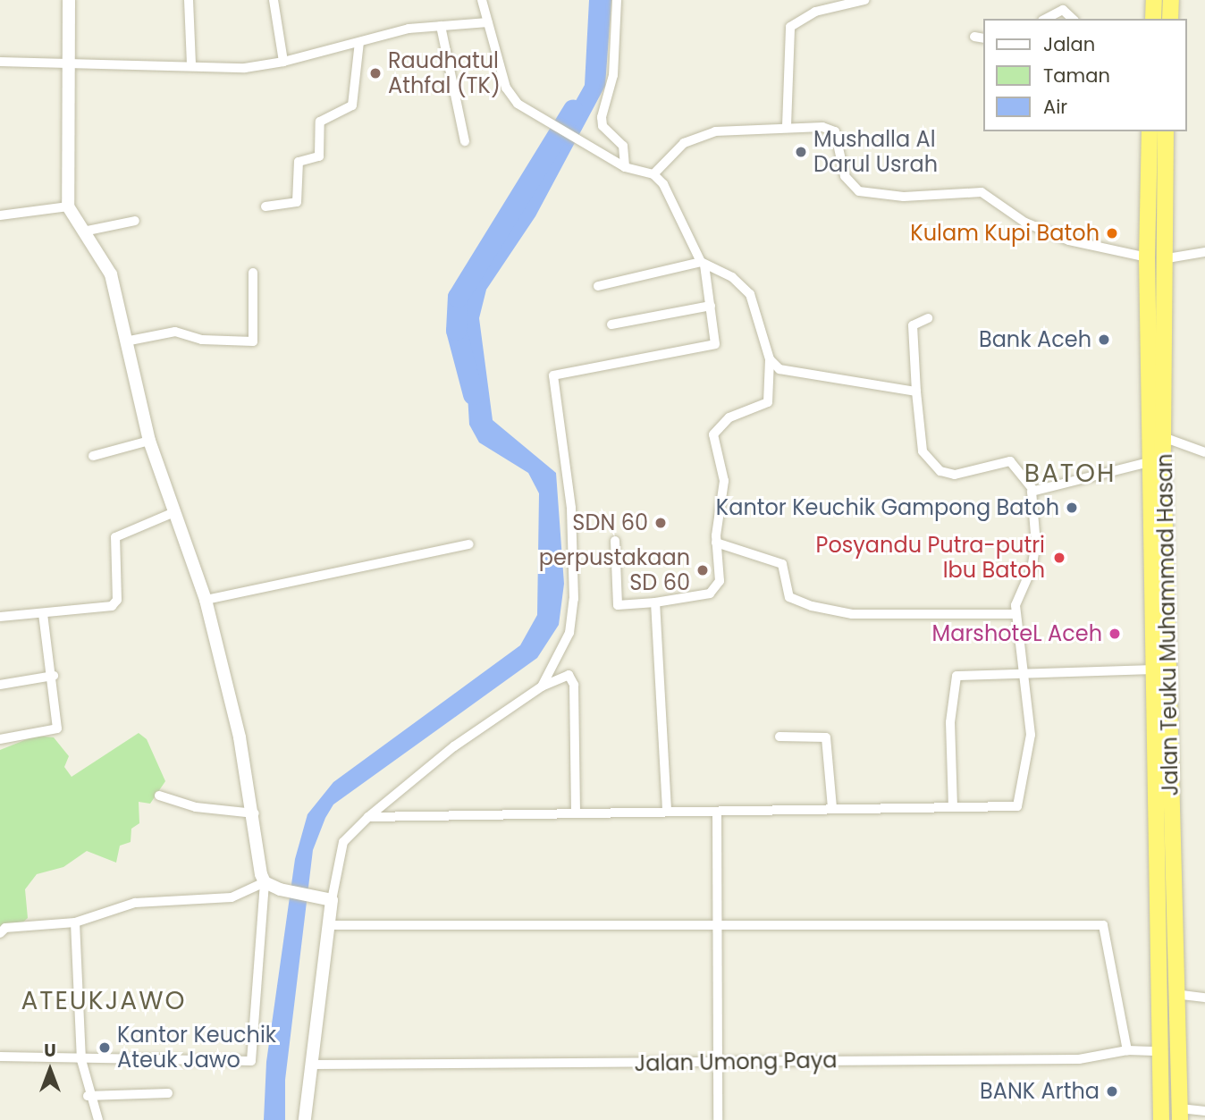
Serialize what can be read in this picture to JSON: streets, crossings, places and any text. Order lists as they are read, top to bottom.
{
  "streets": {
    "highway": ["Jalan Teuku Muhammad Hasan"],
    "street": ["Jalan Umong Paya"]
  },
  "crossings": [
    ["Jalan Teuku Muhammad Hasan", "Jalan Umong Paya"]
  ],
  "districts": ["BATOH", "ATEUKJAWO"],
  "places": [
    "Raudhatul Athfal (TK)",
    "Mushalla Al Darul Usrah",
    "Kulam Kupi Batoh",
    "Bank Aceh",
    "Kantor Keuchik Gampong Batoh",
    "SDN 60",
    "Posyandu Putra-putri Ibu Batoh",
    "perpustakaan SD 60",
    "MarshoteL Aceh",
    "Kantor Keuchik Ateuk Jawo",
    "BANK Artha"
  ],
  "legend": ["Jalan", "Taman", "Air"],
  "north": "top"
}
